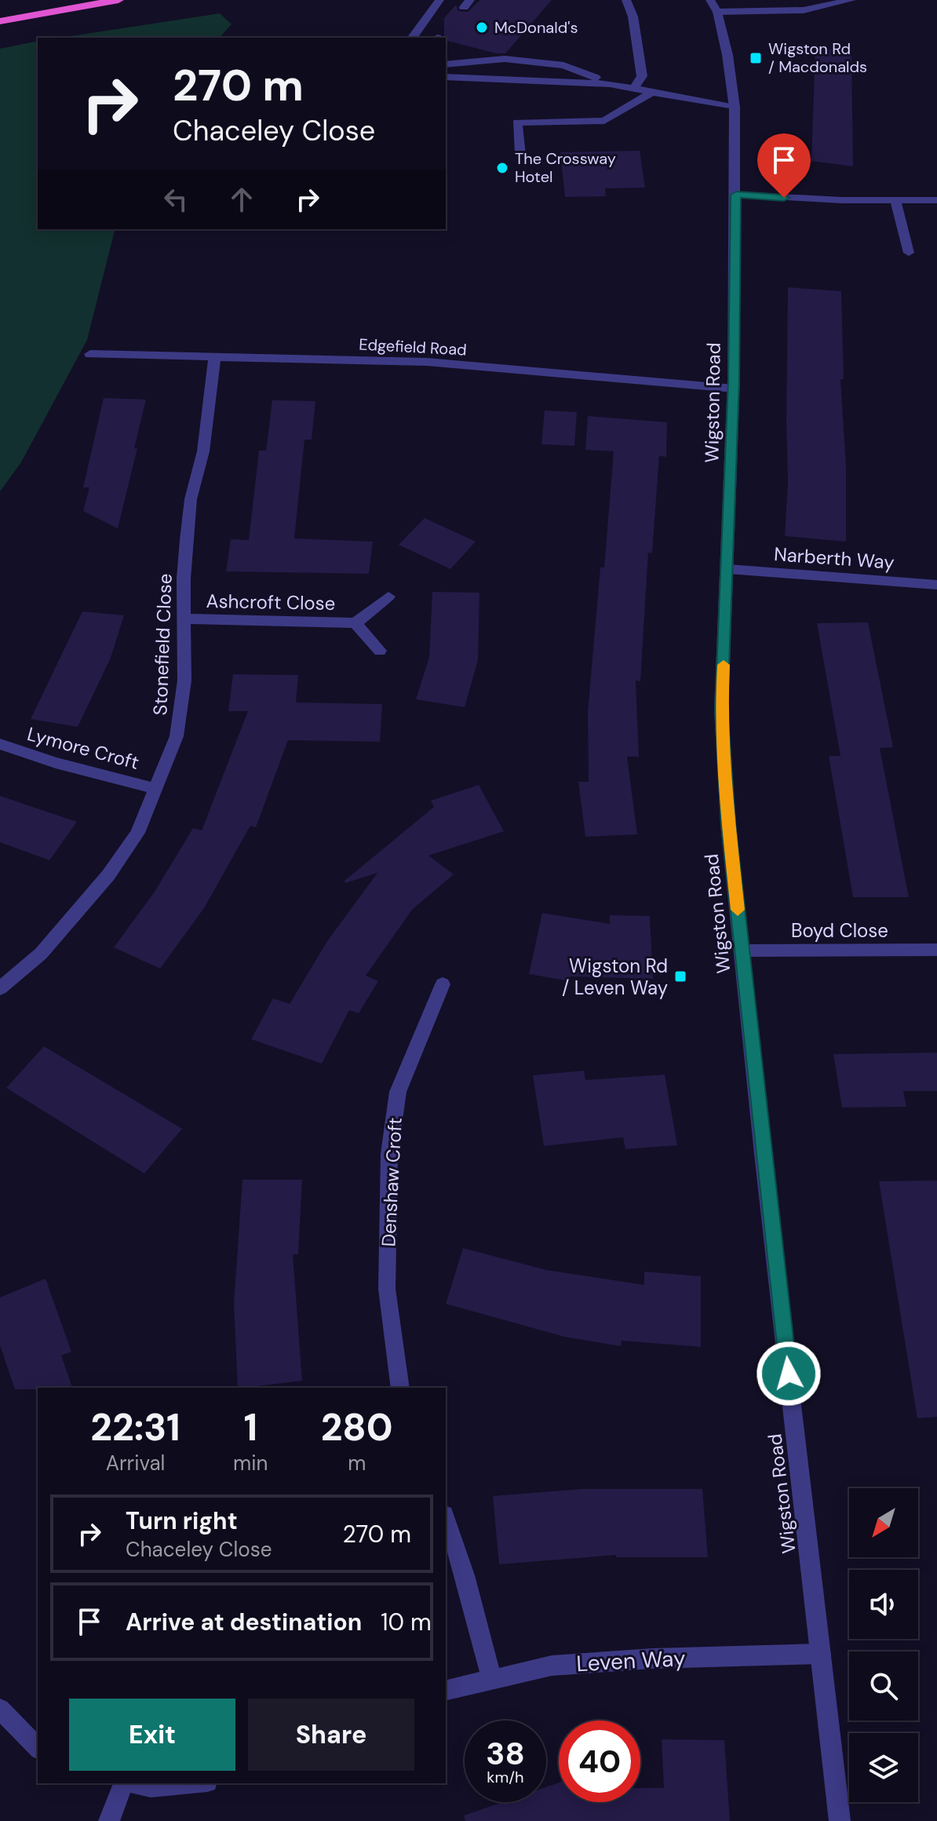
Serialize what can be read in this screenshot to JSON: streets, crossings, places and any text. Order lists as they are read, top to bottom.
{
  "streets": {
    "street": [
      "Edgefield Road",
      "Wigston Road",
      "Narberth Way",
      "Ashcroft Close",
      "Stonefield Close",
      "Lymore Croft",
      "Boyd Close",
      "Denshaw Croft",
      "Leven Way"
    ]
  },
  "crossings": [
    ["Edgefield Road", "Wigston Road"],
    ["Edgefield Road", "Stonefield Close"],
    ["Wigston Road", "Narberth Way"],
    ["Wigston Road", "Boyd Close"],
    ["Wigston Road", "Leven Way"],
    ["Ashcroft Close", "Stonefield Close"],
    ["Stonefield Close", "Lymore Croft"]
  ],
  "places": {
    "other": ["McDonald's", "The Crossway Hotel"],
    "transit": ["Wigston Rd / Macdonalds", "Wigston Rd / Leven Way"]
  },
  "north": "bottom left",
  "page": {
    "turn": ["270 m", "Chaceley Close"],
    "eta": [
      "22:31",
      "Arrival",
      "1",
      "min",
      "280",
      "m"
    ],
    "list": [
      {
        "name": "Turn right",
        "note": "Chaceley Close",
        "value": "270 m"
      },
      {
        "name": "Arrive at destination",
        "value": "10 m"
      }
    ],
    "buttons": ["Exit", "Share"],
    "speed": "38 km/h",
    "limit": "40"
  }
}
